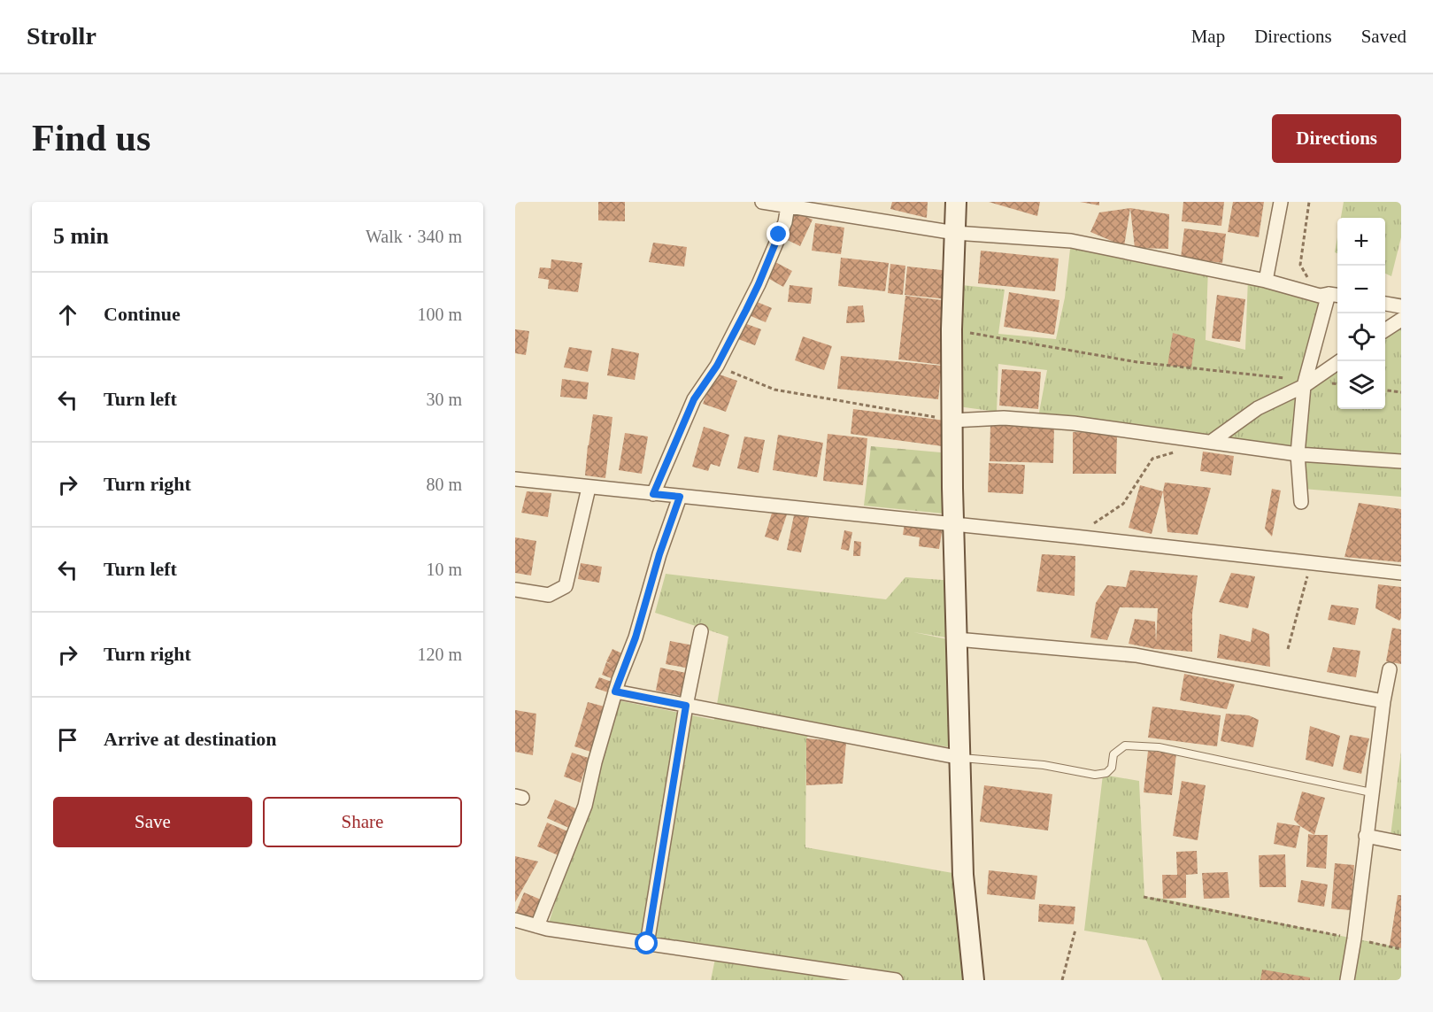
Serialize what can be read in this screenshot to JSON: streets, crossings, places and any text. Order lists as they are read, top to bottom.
{
  "page": {
    "header": "Strollr",
    "nav": ["Map", "Directions", "Saved"],
    "buttons": [
      "Directions",
      ["Save", "Share"]
    ],
    "title": "Find us",
    "heading": ["5 min", "Walk · 340 m"],
    "map_buttons": ["+", "−"],
    "list": [
      ["Continue", "100 m"],
      ["Turn left", "30 m"],
      ["Turn right", "80 m"],
      ["Turn left", "10 m"],
      ["Turn right", "120 m"],
      "Arrive at destination"
    ]
  }
}
